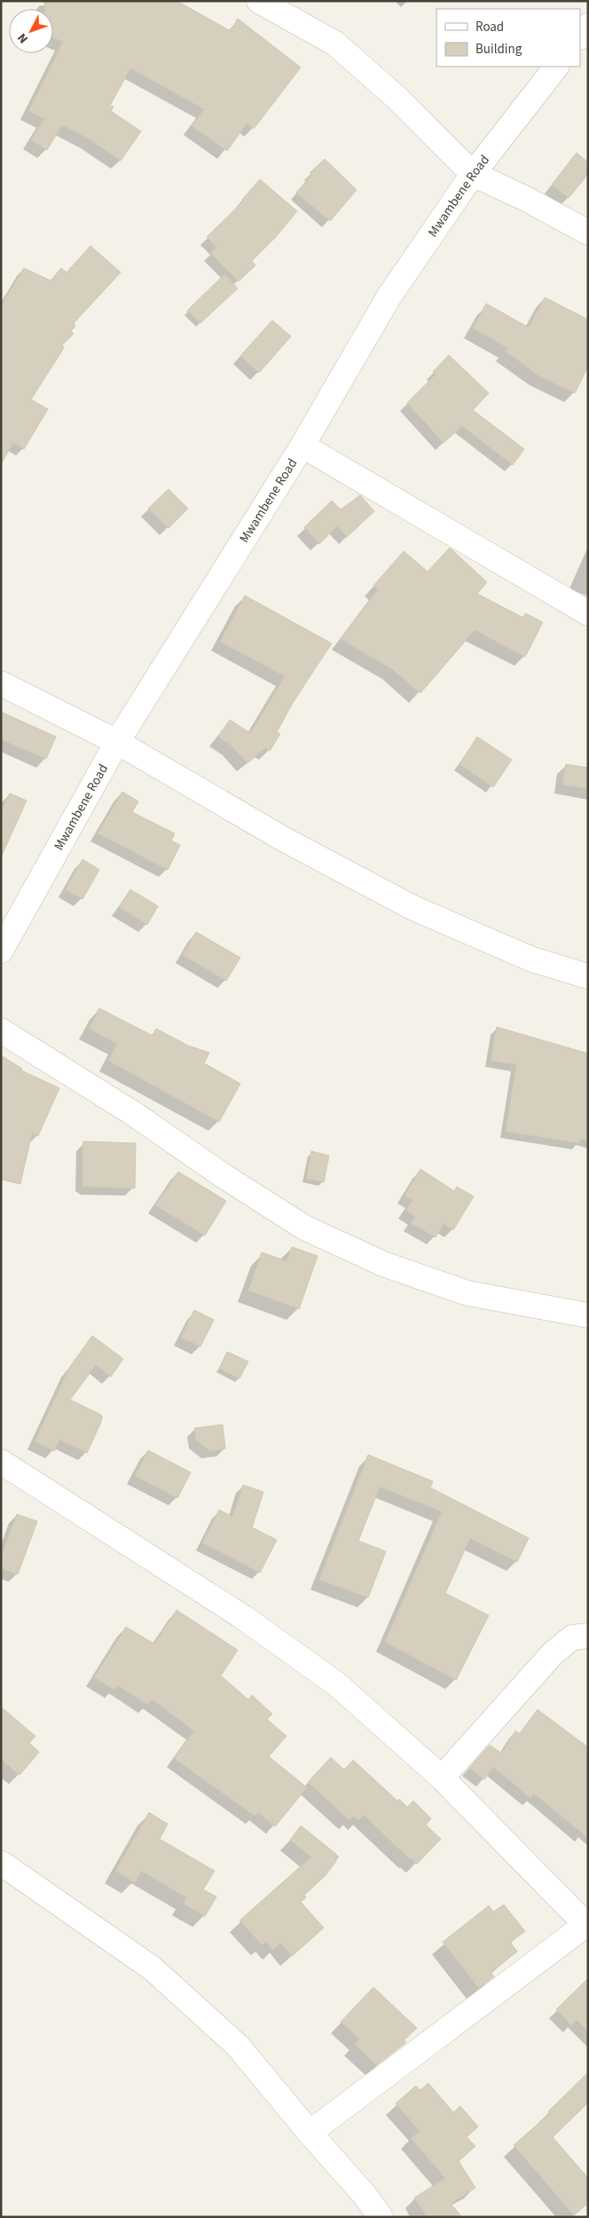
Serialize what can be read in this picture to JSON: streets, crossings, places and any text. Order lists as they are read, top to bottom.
{
  "streets": {
    "street": ["Mwambene Road"]
  },
  "legend": ["Road", "Building"],
  "north": "bottom left"
}
